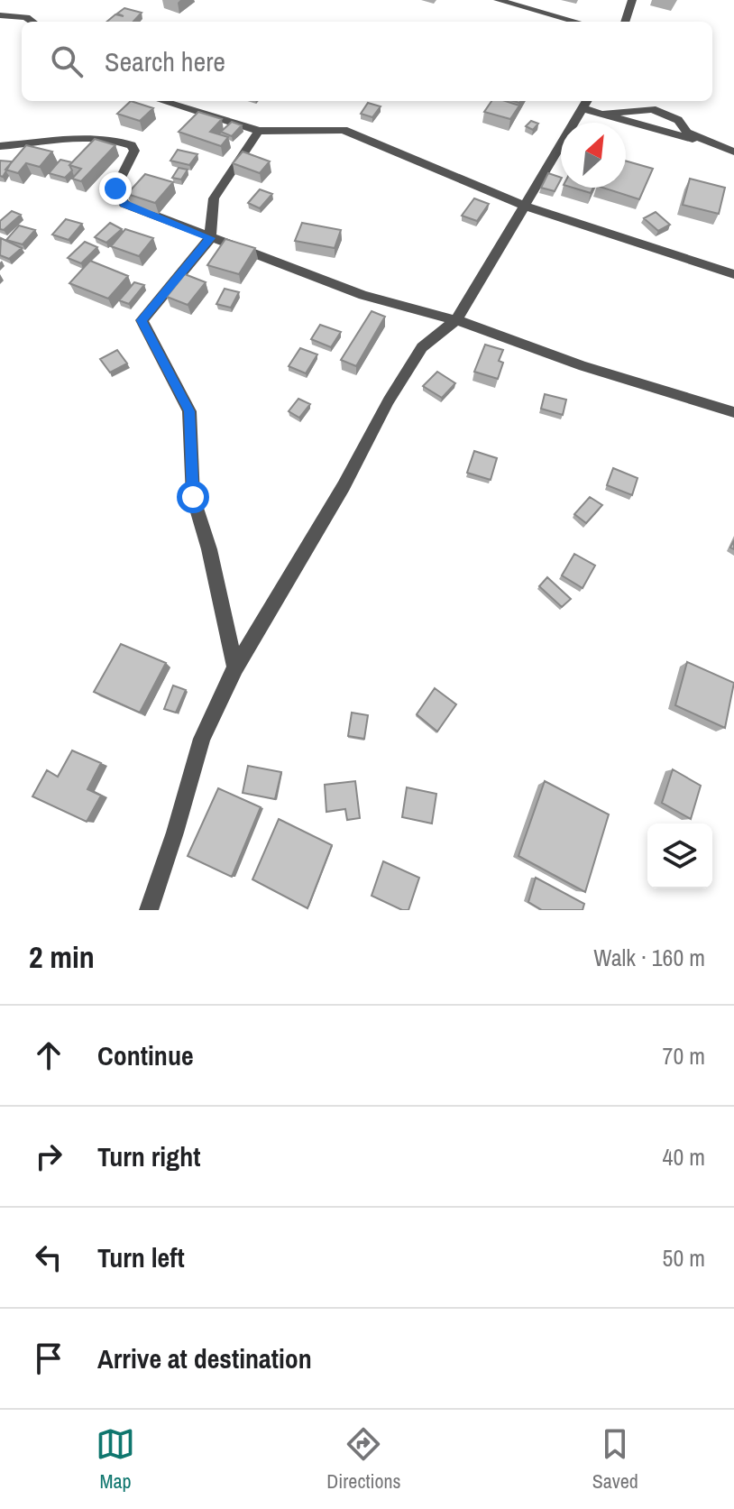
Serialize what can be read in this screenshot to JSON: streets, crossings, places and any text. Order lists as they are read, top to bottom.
{
  "north": "top right",
  "page": {
    "search": "Search here",
    "heading": ["2 min", "Walk · 160 m"],
    "list": [
      ["Continue", "70 m"],
      ["Turn right", "40 m"],
      ["Turn left", "50 m"],
      "Arrive at destination"
    ],
    "nav": ["Map", "Directions", "Saved"]
  }
}
